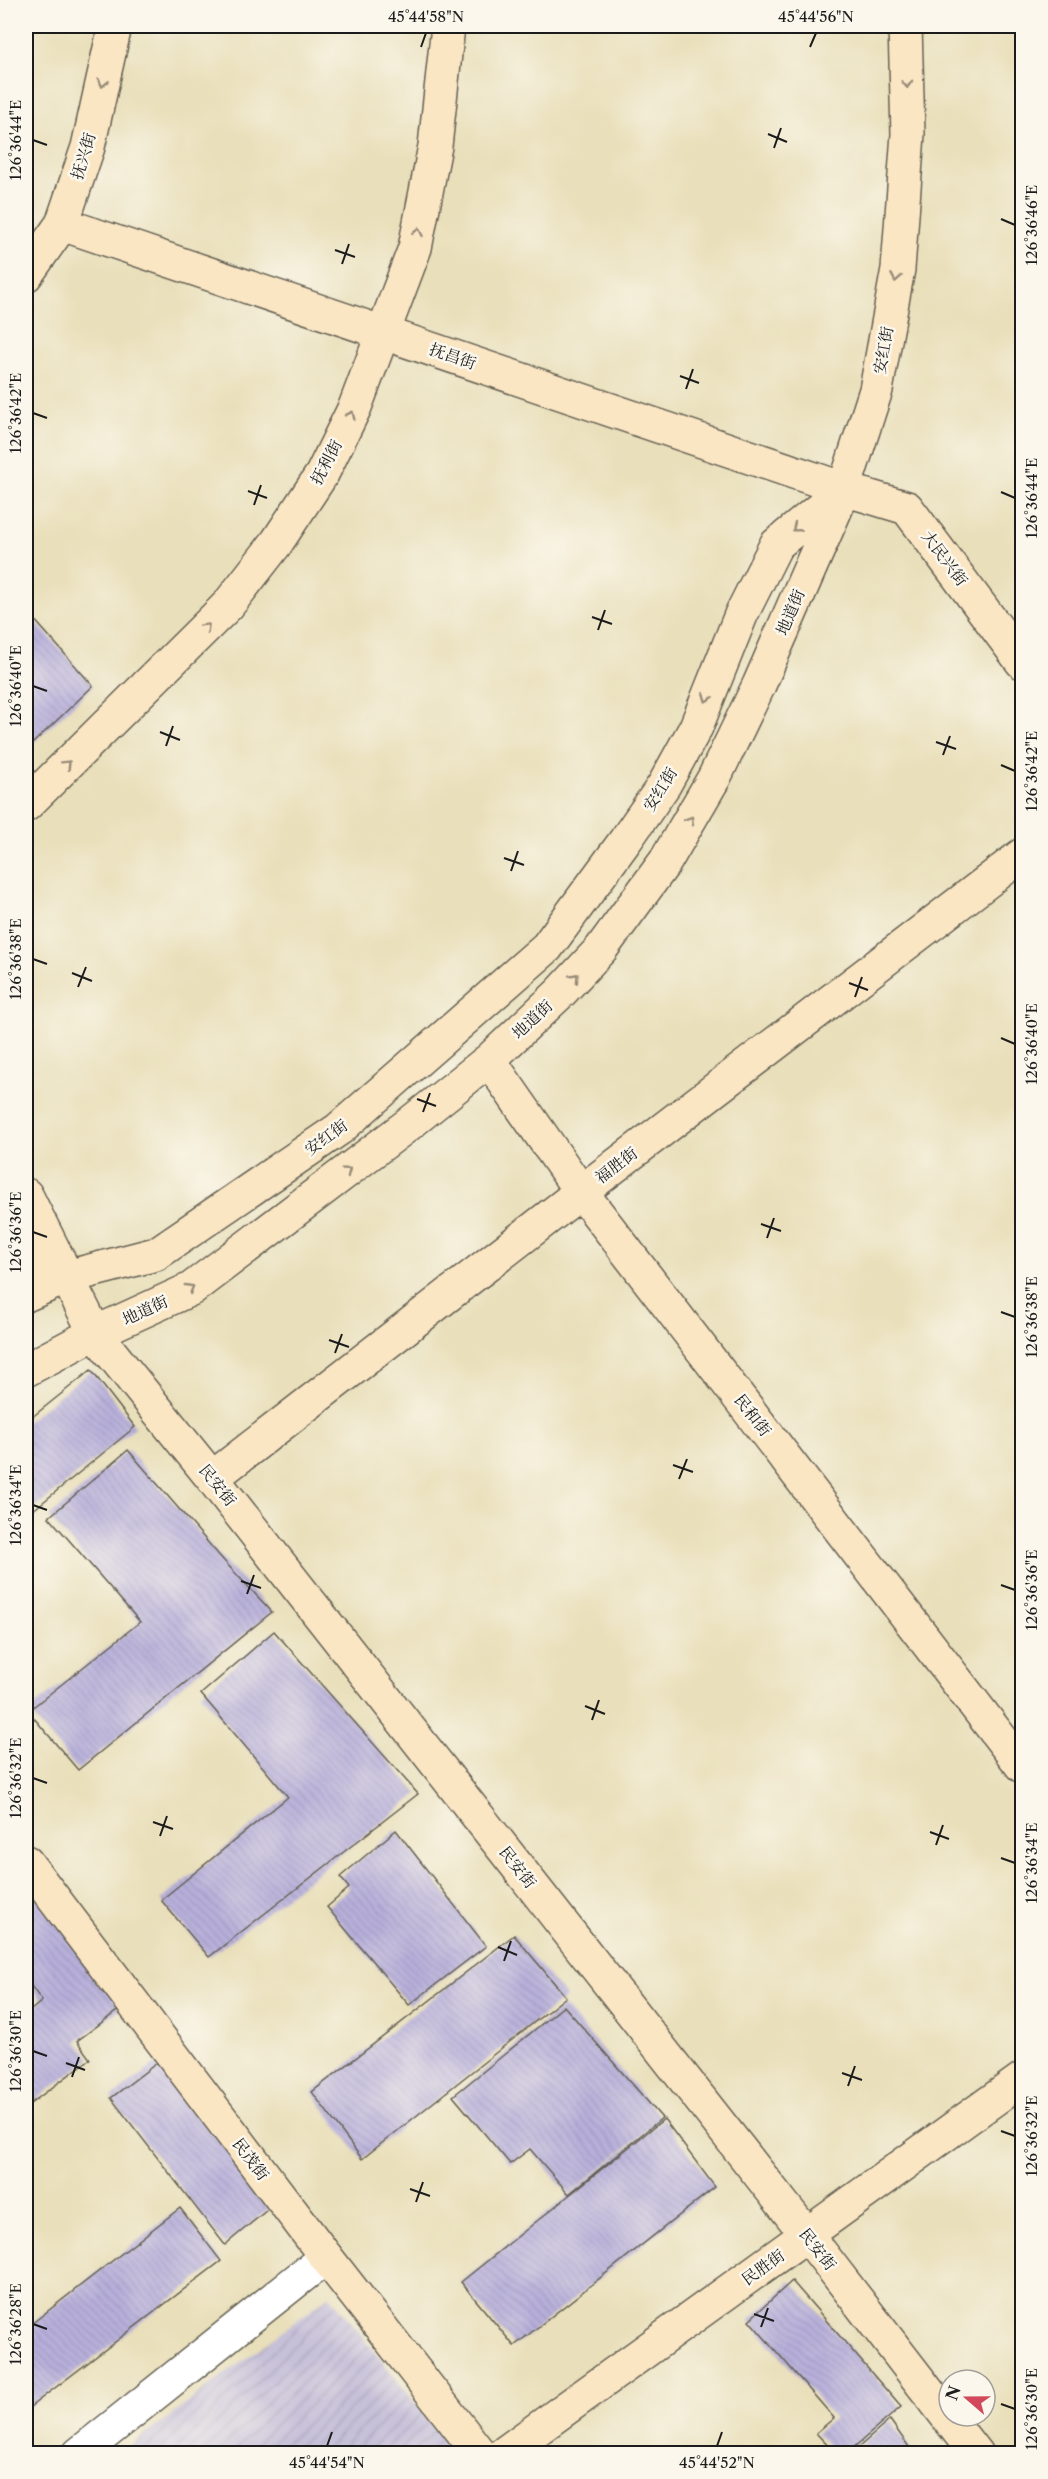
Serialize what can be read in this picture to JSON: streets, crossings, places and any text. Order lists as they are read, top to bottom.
{
  "streets": {
    "street": [
      "抚兴街",
      "安红街",
      "抚昌街",
      "抚利街",
      "大民兴街",
      "地道街",
      "福胜街",
      "民和街",
      "民安街",
      "民茂街",
      "民胜街"
    ]
  },
  "crossings": [
    ["抚兴街", "抚昌街"],
    ["安红街", "抚昌街"],
    ["安红街", "大民兴街"],
    ["安红街", "地道街"],
    ["安红街", "民安街"],
    ["抚昌街", "抚利街"],
    ["抚昌街", "大民兴街"],
    ["抚昌街", "地道街"],
    ["大民兴街", "地道街"],
    ["地道街", "民和街"],
    ["地道街", "民安街"],
    ["福胜街", "民和街"],
    ["福胜街", "民安街"],
    ["民安街", "民胜街"]
  ],
  "one_way": [
    "抚兴街",
    "安红街",
    "抚利街",
    "地道街"
  ],
  "north": "left",
  "coordinates": [
    "45°44'58\"N",
    "45°44'56\"N",
    "126°36'44\"E",
    "126°36'46\"E",
    "126°36'42\"E",
    "126°36'40\"E",
    "126°36'38\"E",
    "126°36'36\"E",
    "126°36'34\"E",
    "126°36'32\"E",
    "126°36'30\"E",
    "126°36'28\"E",
    "45°44'54\"N",
    "45°44'52\"N"
  ]
}
